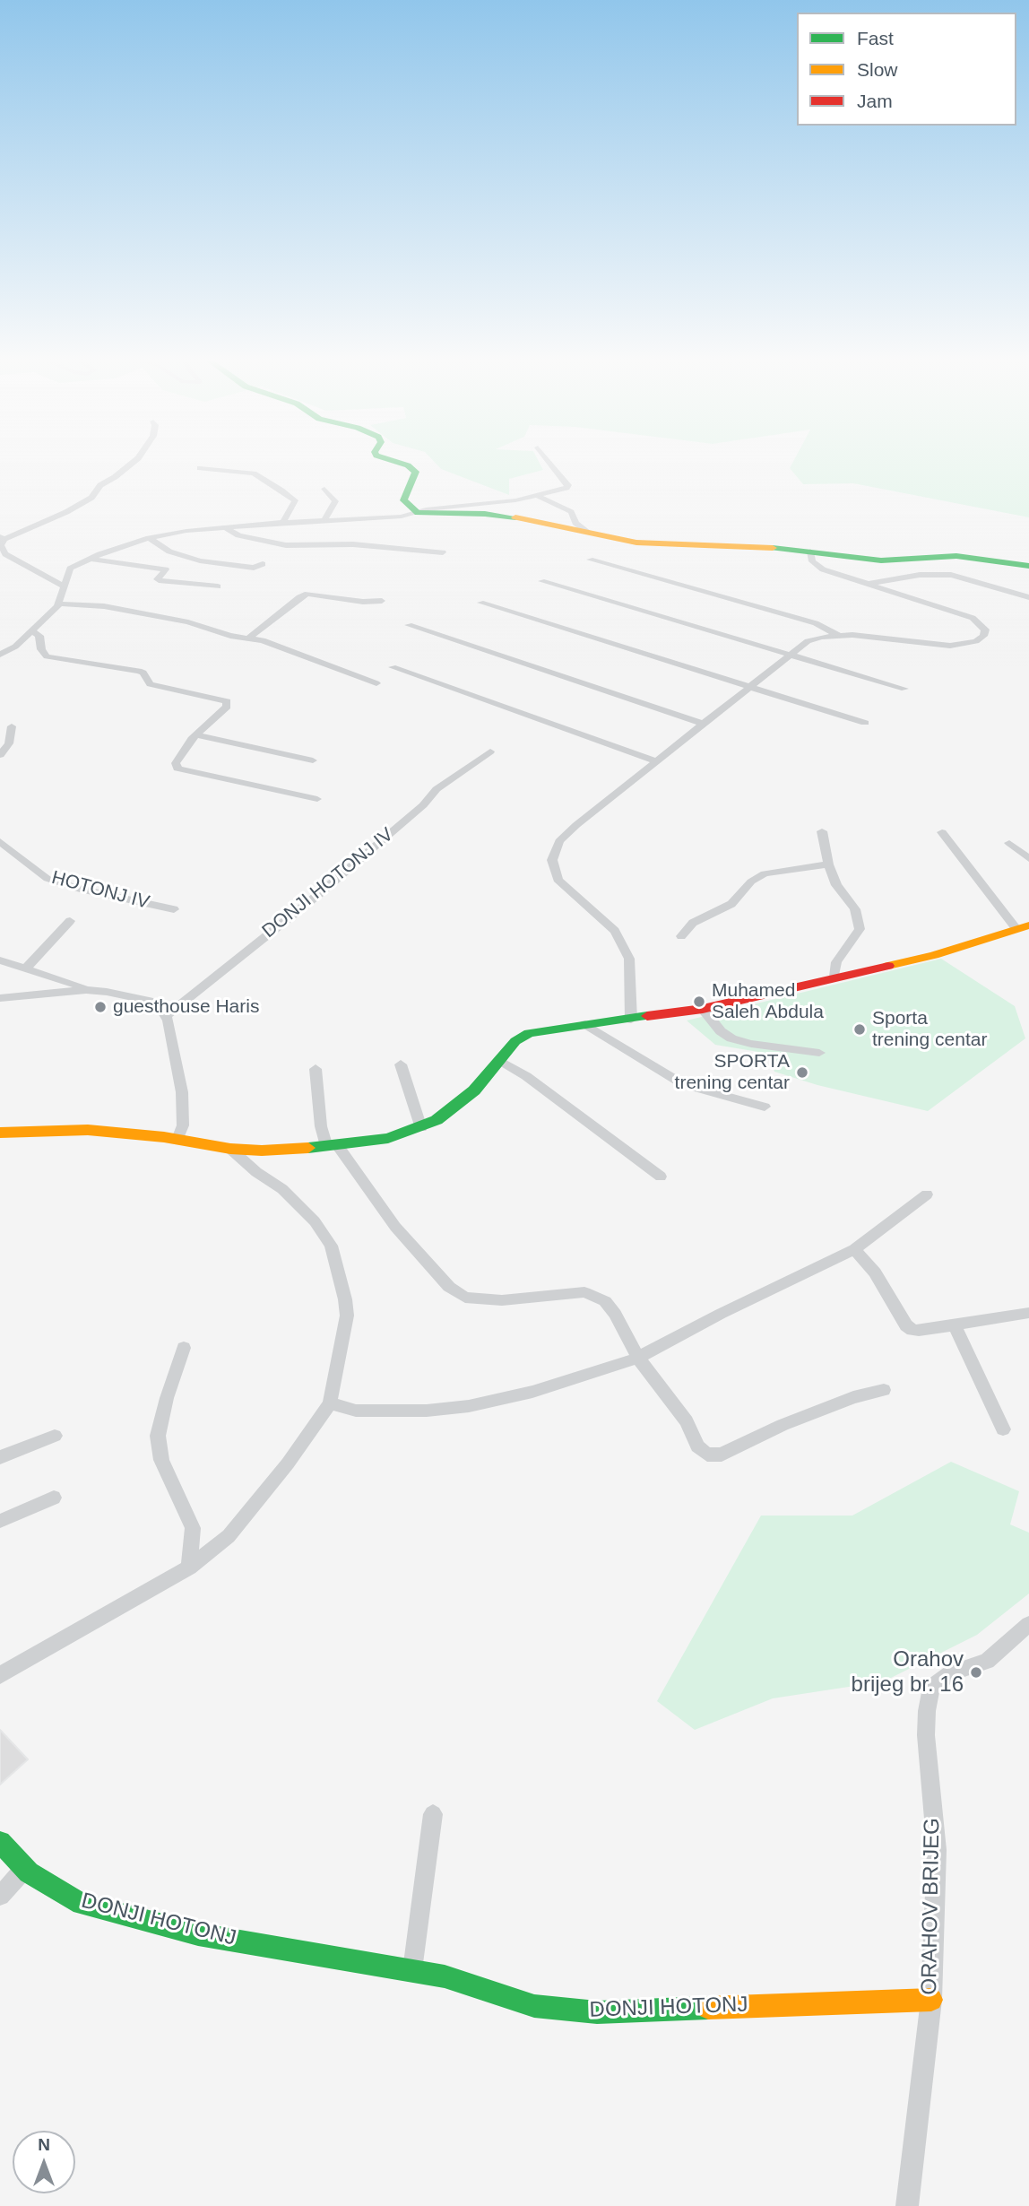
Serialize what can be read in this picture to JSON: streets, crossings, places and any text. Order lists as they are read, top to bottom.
{
  "streets": {
    "street": [
      "DONJI HOTONJ IV",
      "HOTONJ IV",
      "ORAHOV BRIJEG",
      "DONJI HOTONJ"
    ]
  },
  "crossings": [
    ["ORAHOV BRIJEG", "DONJI HOTONJ"]
  ],
  "places": [
    "Muhamed Saleh Abdula",
    "guesthouse Haris",
    "Sporta trening centar",
    "SPORTA trening centar",
    "Orahov brijeg br. 16"
  ],
  "legend": ["Fast", "Slow", "Jam"],
  "north": "top"
}
